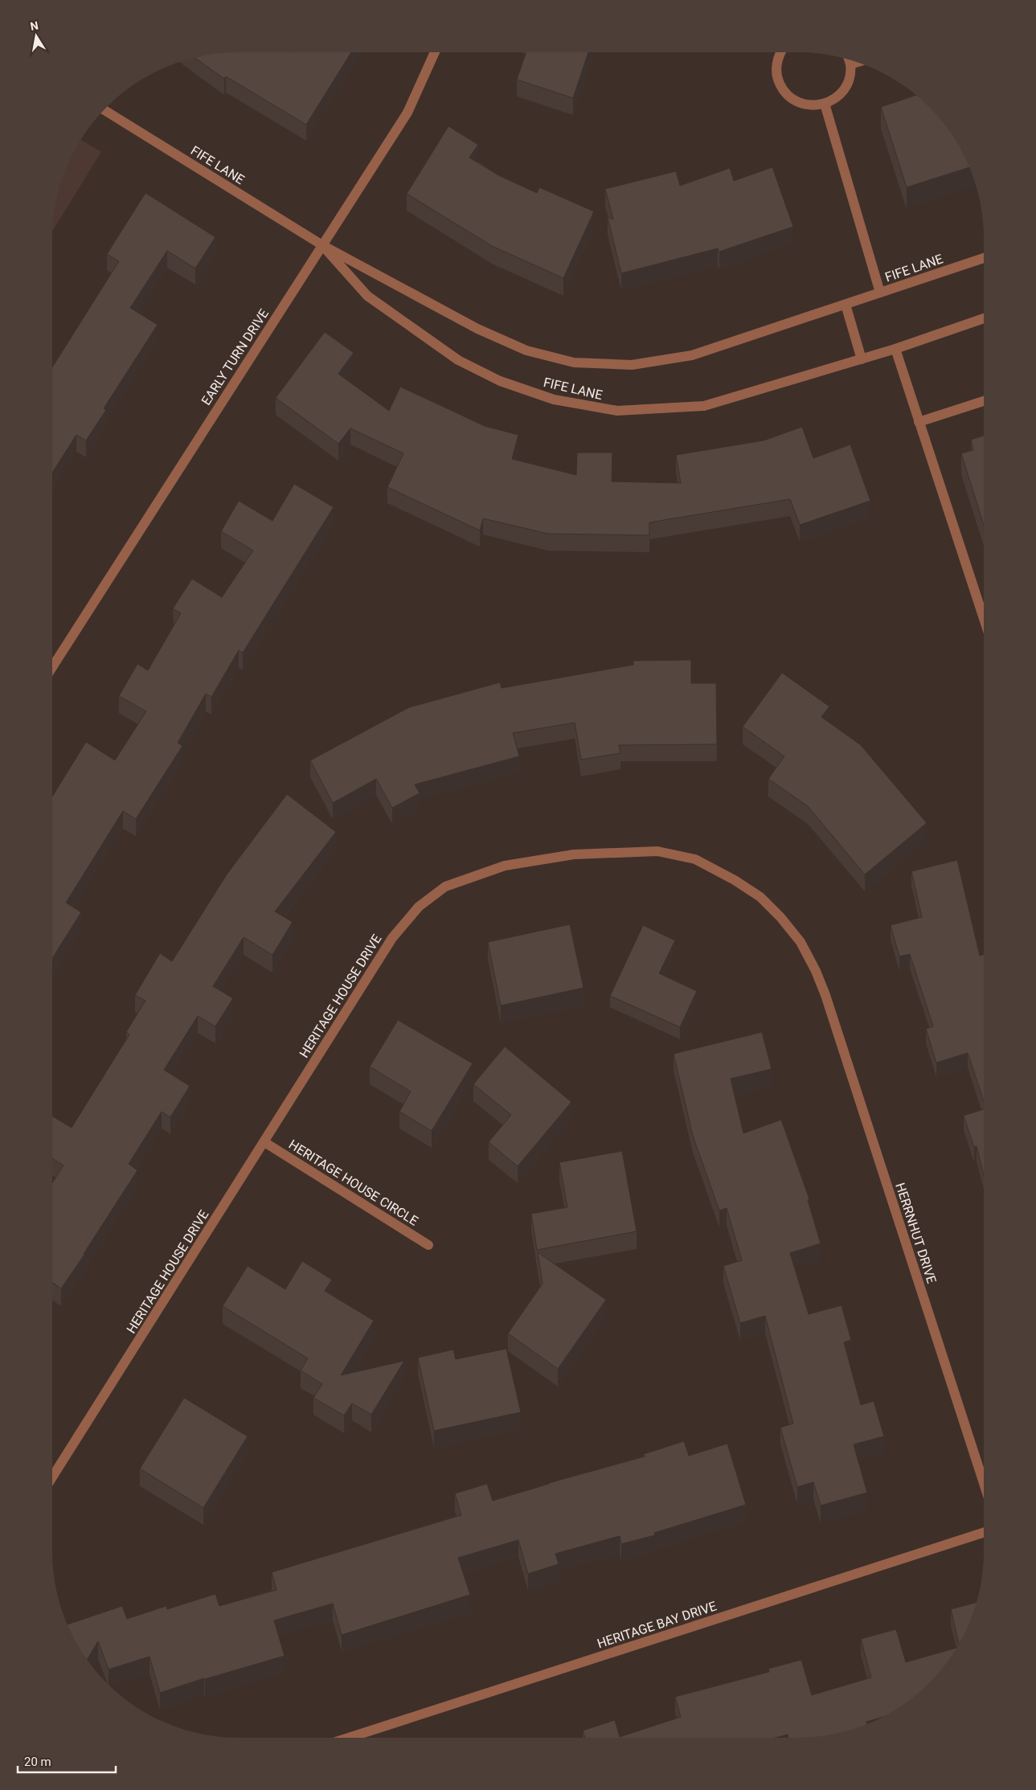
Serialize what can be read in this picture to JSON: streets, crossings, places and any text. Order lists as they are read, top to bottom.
{
  "streets": {
    "street": [
      "FIFE LANE",
      "EARLY TURN DRIVE",
      "HERITAGE HOUSE DRIVE",
      "HERITAGE HOUSE CIRCLE",
      "HERRNHUT DRIVE",
      "HERITAGE BAY DRIVE"
    ]
  },
  "crossings": [
    ["FIFE LANE", "EARLY TURN DRIVE"],
    ["HERITAGE HOUSE DRIVE", "HERITAGE HOUSE CIRCLE"],
    ["HERITAGE HOUSE DRIVE", "HERRNHUT DRIVE"]
  ],
  "scale_bar": "20 m",
  "north": "top"
}
